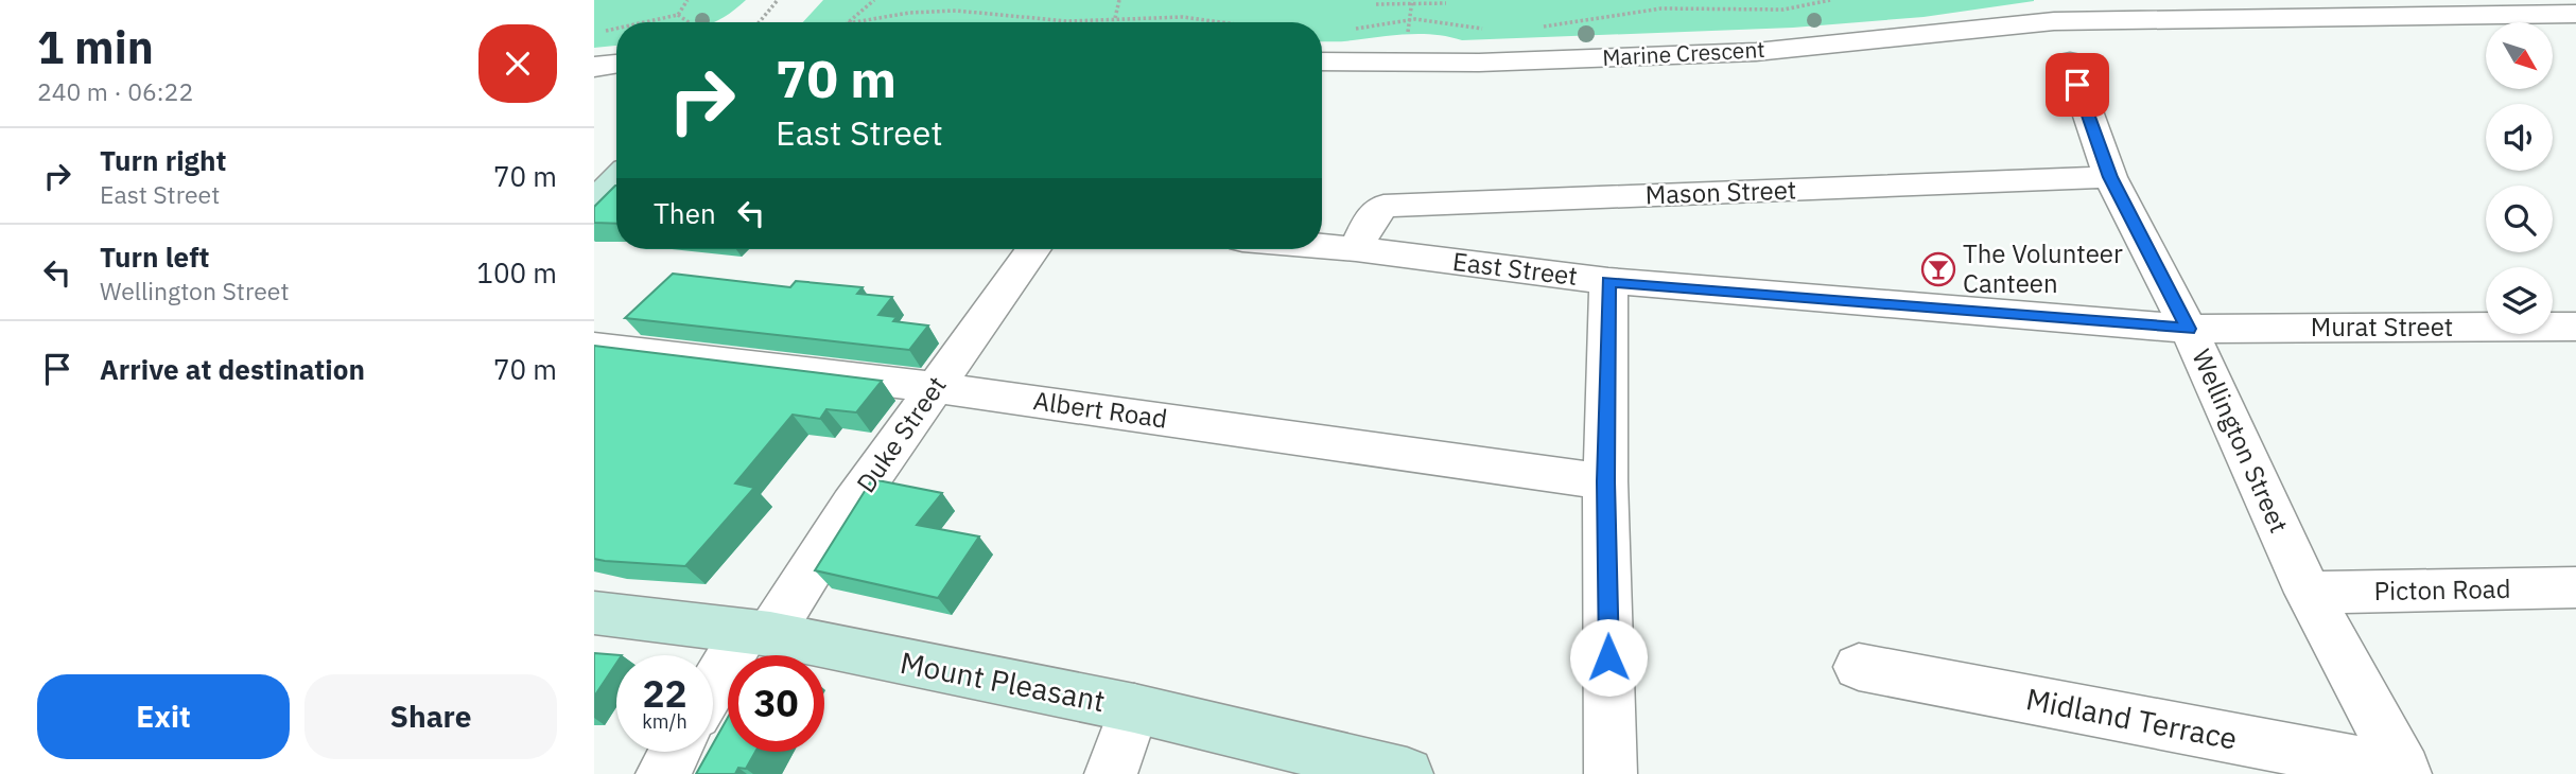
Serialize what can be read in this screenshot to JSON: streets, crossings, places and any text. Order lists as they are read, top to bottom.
{
  "streets": {
    "street": [
      "Marine Crescent",
      "Mason Street",
      "East Street",
      "Murat Street",
      "Albert Road",
      "Duke Street",
      "Wellington Street",
      "Picton Road",
      "Mount Pleasant",
      "Midland Terrace"
    ]
  },
  "crossings": [
    ["Mason Street", "East Street"],
    ["Mason Street", "Wellington Street"],
    ["East Street", "Murat Street"],
    ["East Street", "Wellington Street"],
    ["Murat Street", "Wellington Street"],
    ["Albert Road", "Duke Street"],
    ["Duke Street", "Mount Pleasant"],
    ["Wellington Street", "Picton Road"],
    ["Wellington Street", "Midland Terrace"]
  ],
  "places": {
    "bar": ["The Volunteer Canteen"]
  },
  "north": "bottom right",
  "page": {
    "heading": ["1 min", "240 m · 06:22"],
    "turn": ["70 m", "East Street"],
    "list": [
      {
        "name": "Turn right",
        "note": "East Street",
        "value": "70 m"
      },
      {
        "name": "Turn left",
        "note": "Wellington Street",
        "value": "100 m"
      },
      {
        "name": "Arrive at destination",
        "value": "70 m"
      }
    ],
    "then": "Then",
    "speed": "22 km/h",
    "limit": "30",
    "buttons": ["Exit", "Share"]
  }
}
